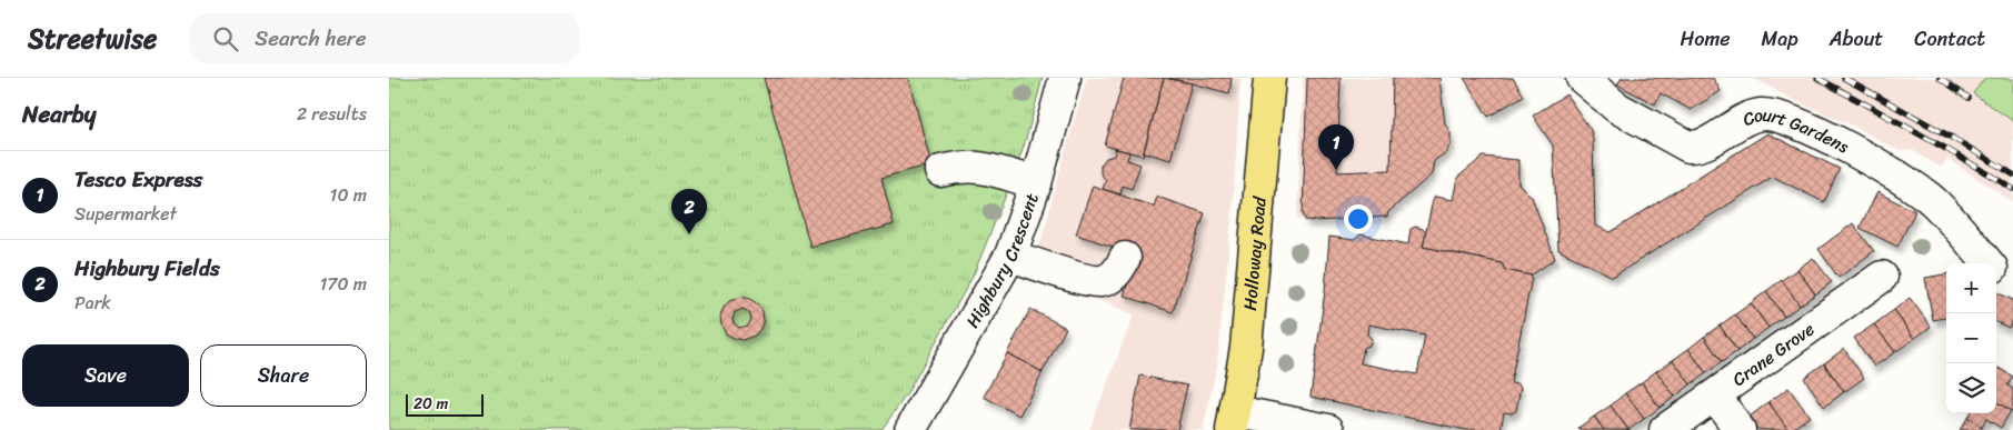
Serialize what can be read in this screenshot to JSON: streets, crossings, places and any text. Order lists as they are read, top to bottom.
{
  "streets": {
    "highway": ["Holloway Road"],
    "street": ["Court Gardens", "Highbury Crescent", "Crane Grove"]
  },
  "scale_bar": "20 m",
  "page": {
    "header": "Streetwise",
    "search": "Search here",
    "nav": [
      "Home",
      "Map",
      "About",
      "Contact"
    ],
    "heading": ["Nearby", "2 results"],
    "pins": ["1", "2"],
    "list": [
      {
        "mark": "1",
        "name": "Tesco Express",
        "note": "Supermarket",
        "value": "10 m"
      },
      {
        "mark": "2",
        "name": "Highbury Fields",
        "note": "Park",
        "value": "170 m"
      }
    ],
    "map_buttons": ["+", "−"],
    "buttons": ["Save", "Share"],
    "scale": "20 m"
  }
}
